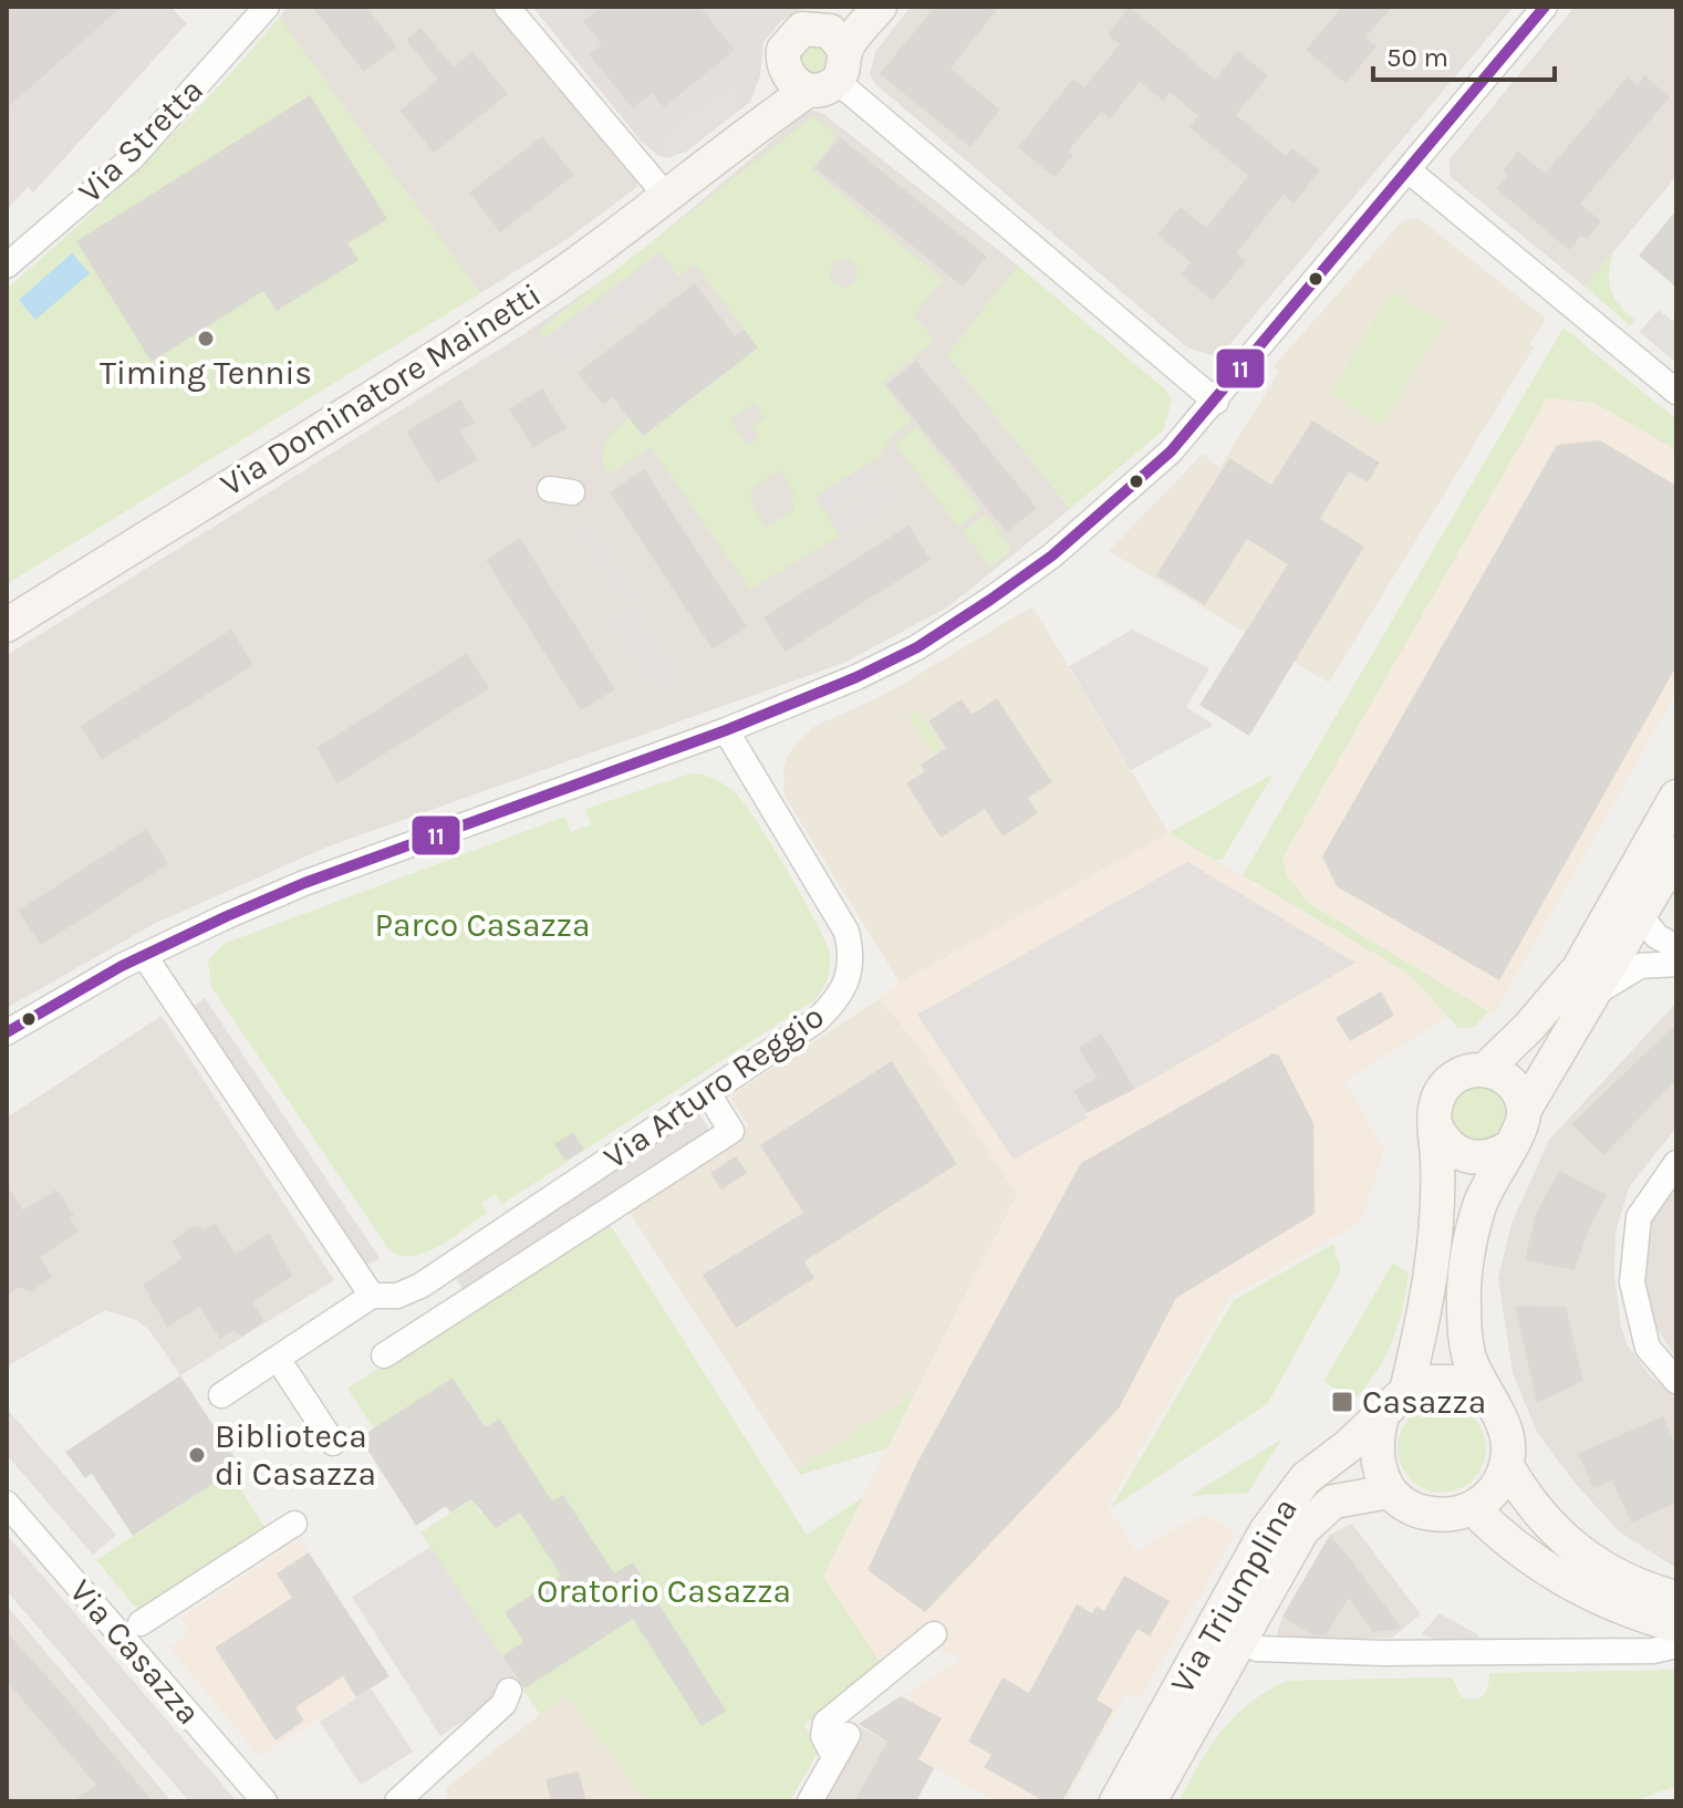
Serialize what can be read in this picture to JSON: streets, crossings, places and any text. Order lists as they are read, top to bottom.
{
  "streets": {
    "main road": ["Via Dominatore Mainetti", "Via Triumplina"],
    "street": ["Via Stretta", "Via Arturo Reggio", "Via Casazza"]
  },
  "parks": ["Parco Casazza", "Oratorio Casazza"],
  "places": {
    "other": ["Timing Tennis", "Biblioteca di Casazza"],
    "transit": ["Casazza"]
  },
  "lines": ["transit line 11"],
  "scale_bar": "50 m"
}
